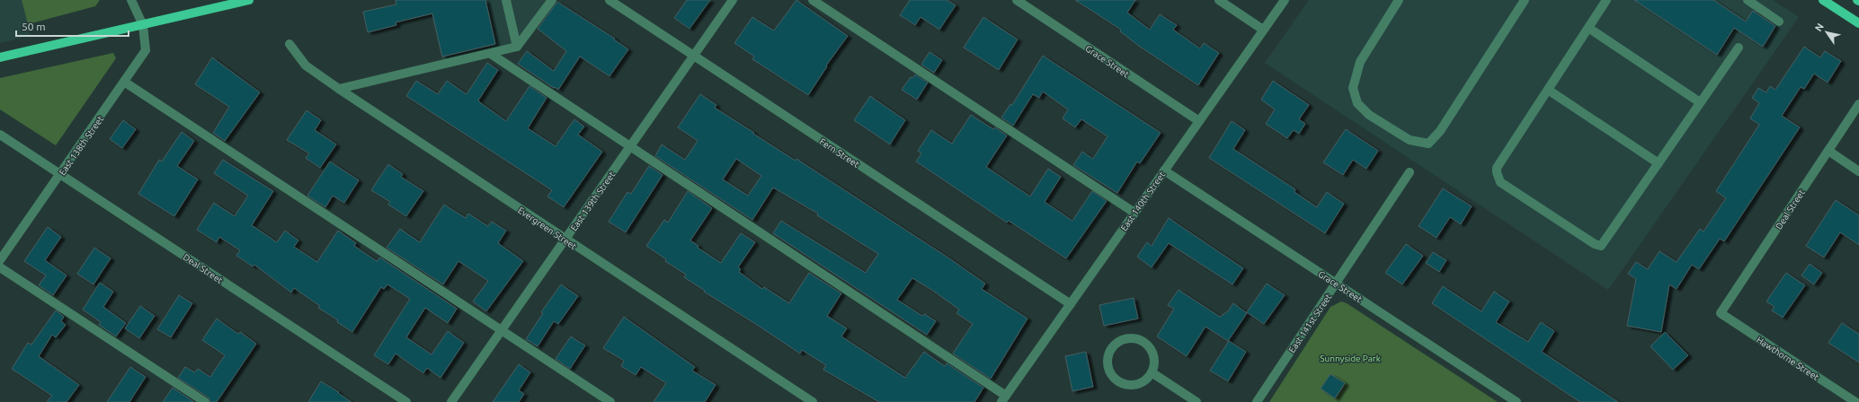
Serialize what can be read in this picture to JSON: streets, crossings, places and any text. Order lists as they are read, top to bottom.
{
  "streets": {
    "street": [
      "Grace Street",
      "East 138th Street",
      "Fern Street",
      "East 139th Street",
      "East 140th Street",
      "Deal Street",
      "Evergreen Street",
      "East 141st Street",
      "Hawthorne Street"
    ]
  },
  "crossings": [
    ["Grace Street", "East 140th Street"],
    ["Grace Street", "East 141st Street"],
    ["East 138th Street", "Deal Street"],
    ["Fern Street", "East 139th Street"],
    ["Fern Street", "East 140th Street"],
    ["East 139th Street", "Evergreen Street"],
    ["Deal Street", "Hawthorne Street"]
  ],
  "parks": ["Sunnyside Park"],
  "scale_bar": "50 m",
  "north": "top left"
}
